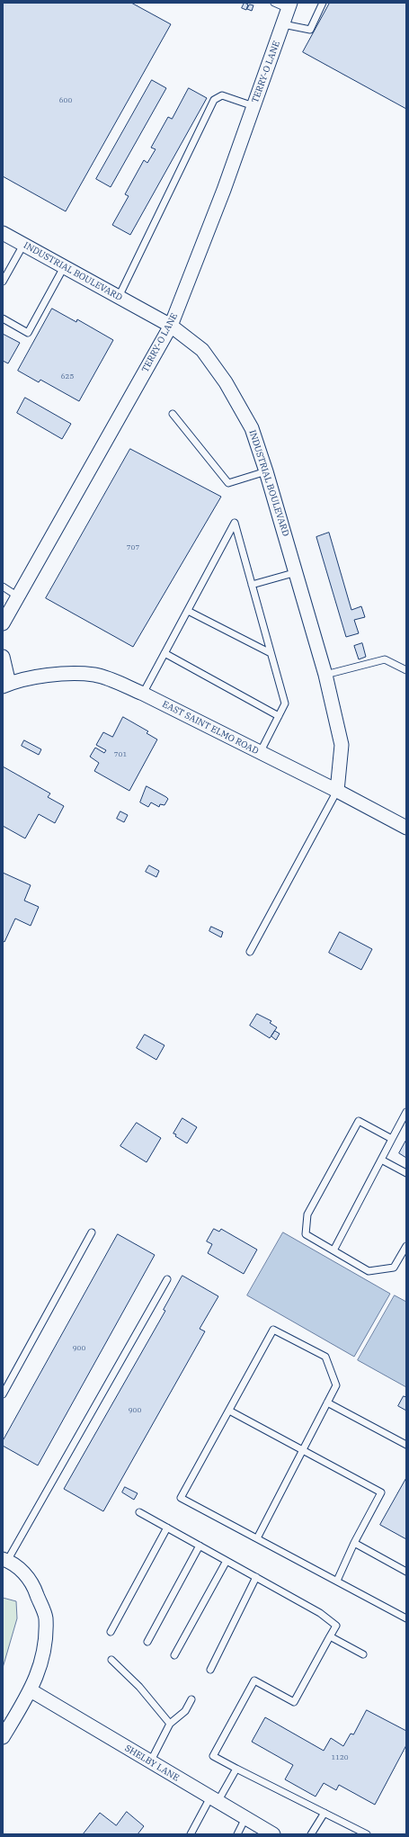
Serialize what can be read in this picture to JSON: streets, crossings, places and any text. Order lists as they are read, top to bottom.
{
  "streets": {
    "street": [
      "TERRY-O LANE",
      "INDUSTRIAL BOULEVARD",
      "EAST SAINT ELMO ROAD",
      "SHELBY LANE"
    ]
  },
  "crossings": [
    ["TERRY-O LANE", "INDUSTRIAL BOULEVARD"],
    ["INDUSTRIAL BOULEVARD", "EAST SAINT ELMO ROAD"]
  ],
  "house_numbers": [
    "600",
    "625",
    "707",
    "701",
    "900",
    "900",
    "1120"
  ]
}
